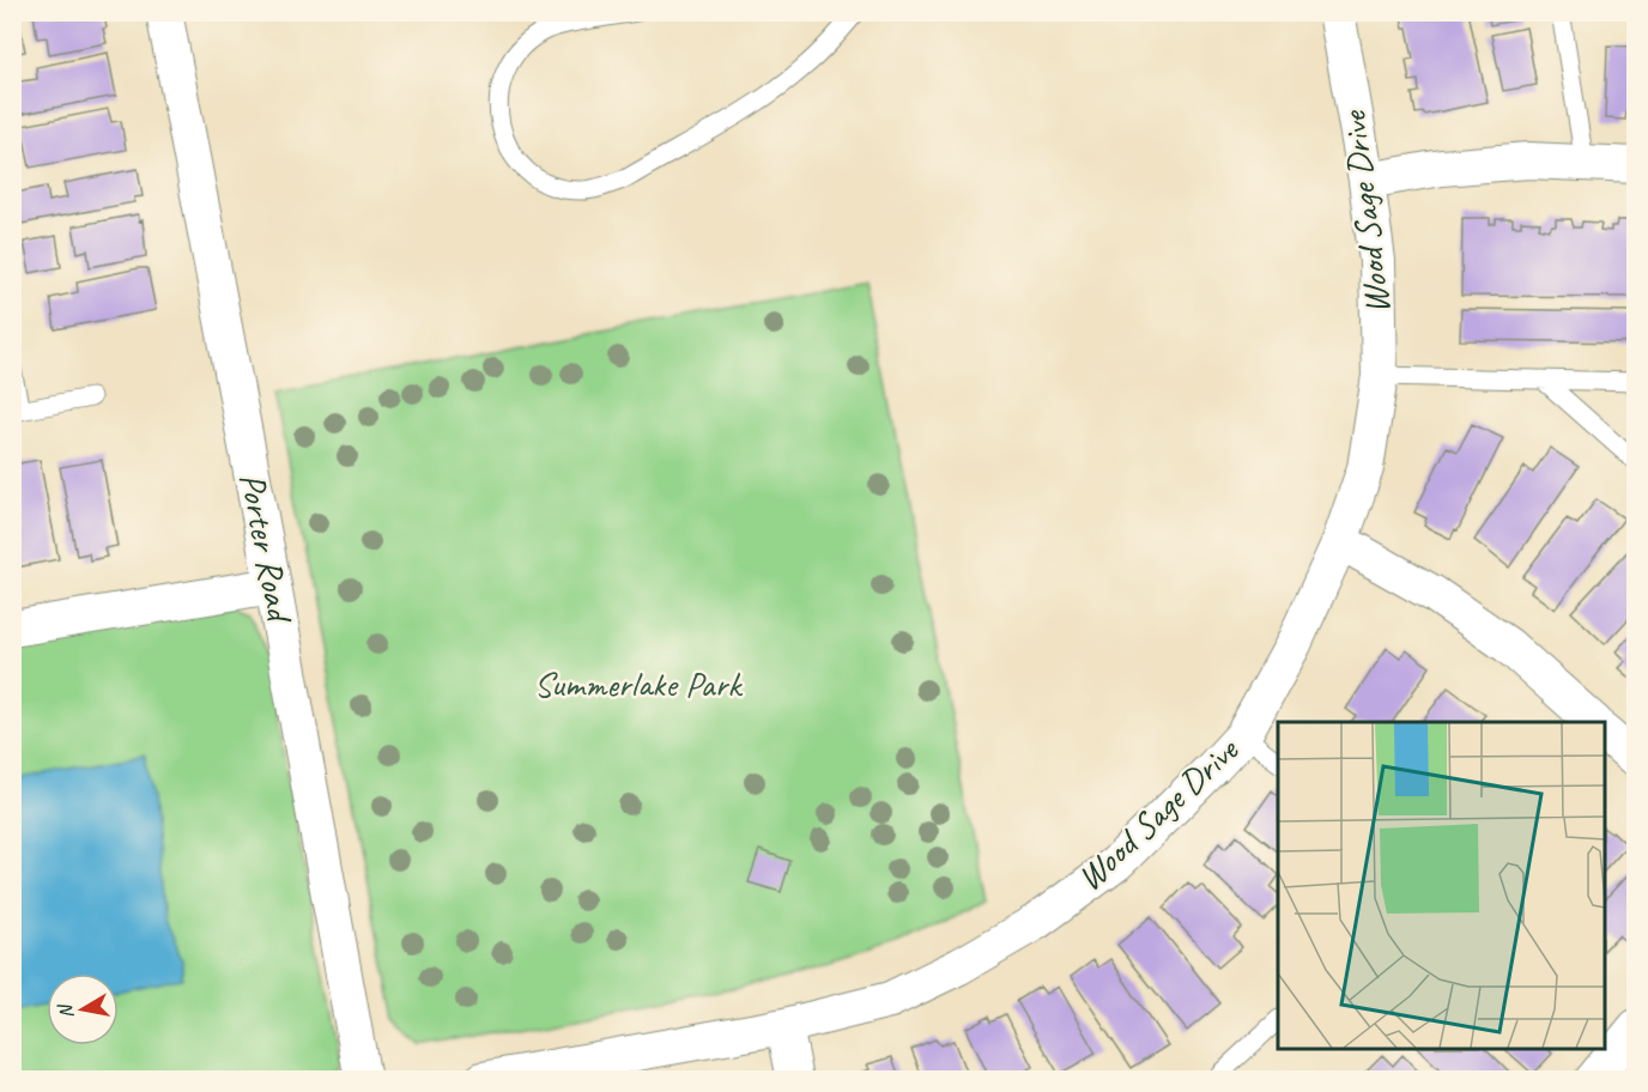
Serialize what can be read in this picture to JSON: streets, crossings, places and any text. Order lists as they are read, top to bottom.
{
  "streets": {
    "street": ["Wood Sage Drive", "Porter Road"]
  },
  "parks": ["Summerlake Park"],
  "north": "left"
}
